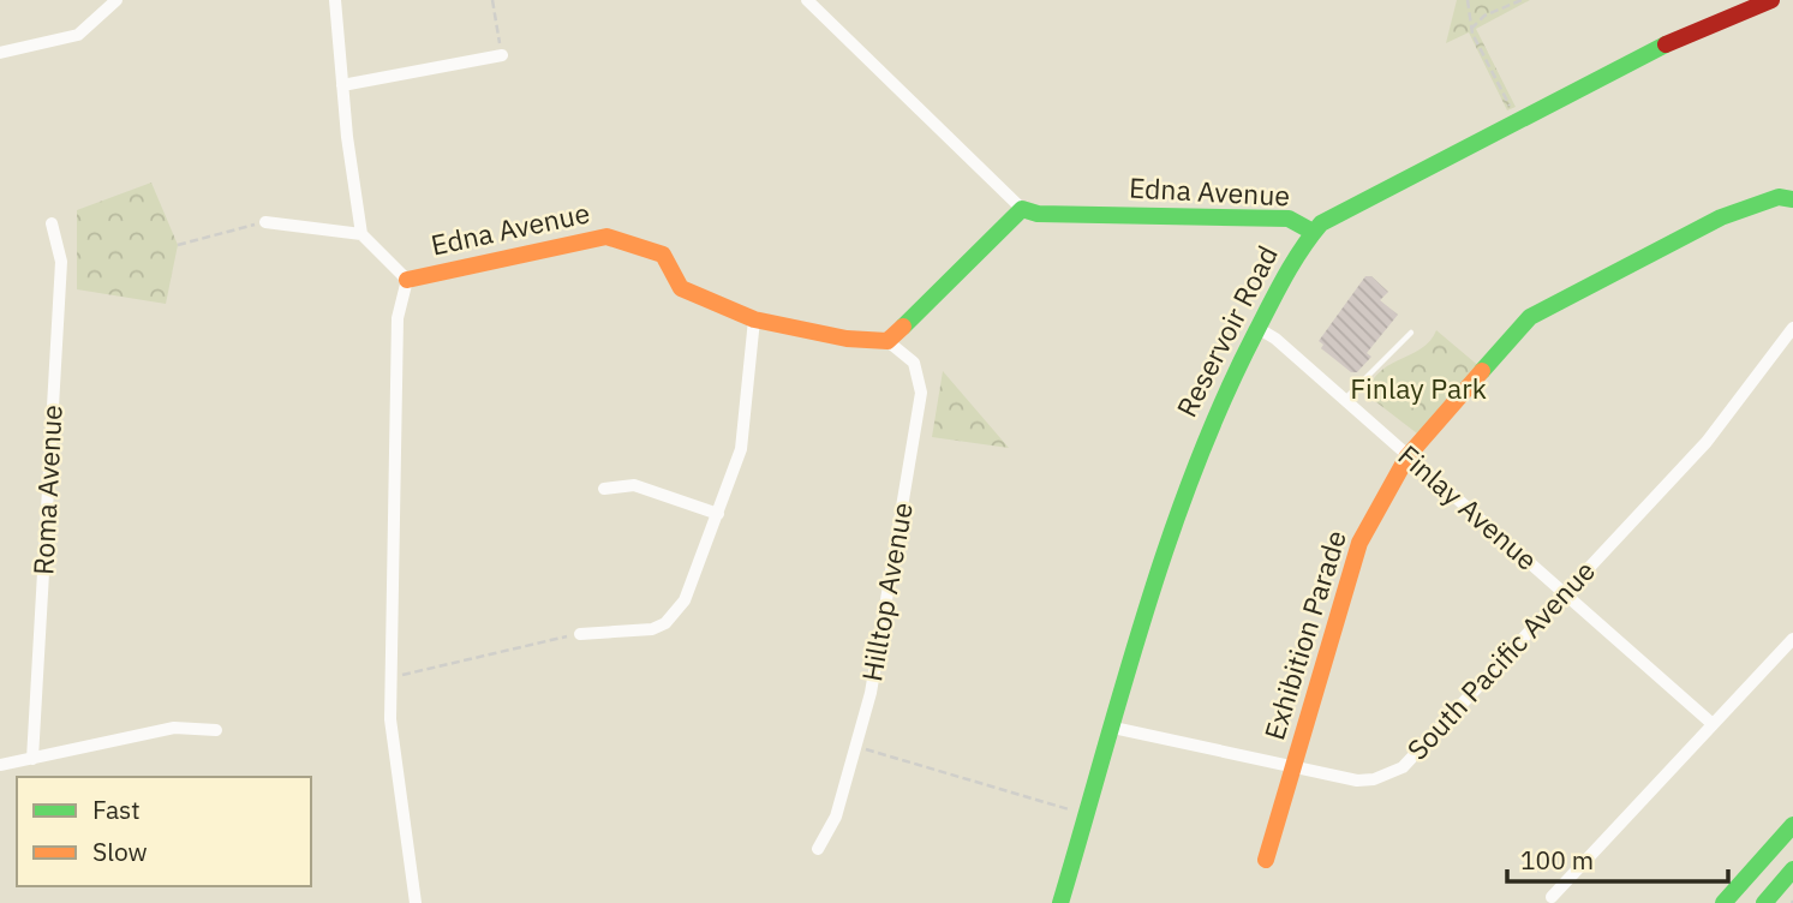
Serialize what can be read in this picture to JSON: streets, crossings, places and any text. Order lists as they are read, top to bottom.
{
  "streets": {
    "street": [
      "Edna Avenue",
      "Reservoir Road",
      "Roma Avenue",
      "Finlay Avenue",
      "Hilltop Avenue",
      "Exhibition Parade",
      "South Pacific Avenue"
    ]
  },
  "crossings": [
    ["Edna Avenue", "Reservoir Road"],
    ["Edna Avenue", "Hilltop Avenue"],
    ["Reservoir Road", "Finlay Avenue"],
    ["Reservoir Road", "South Pacific Avenue"],
    ["Finlay Avenue", "Exhibition Parade"],
    ["Finlay Avenue", "South Pacific Avenue"],
    ["Exhibition Parade", "South Pacific Avenue"]
  ],
  "parks": ["Finlay Park"],
  "legend": ["Fast", "Slow"],
  "scale_bar": "100 m"
}
